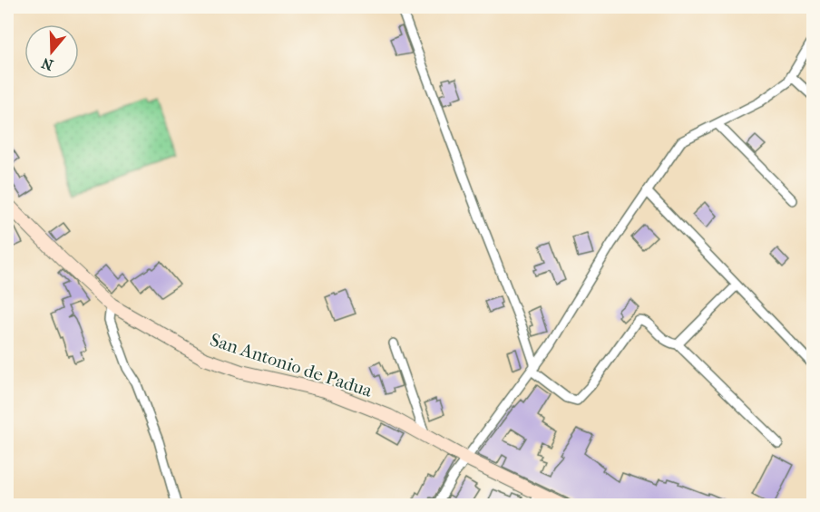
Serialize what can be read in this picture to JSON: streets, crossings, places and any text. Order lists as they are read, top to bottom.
{
  "streets": {
    "street": ["San Antonio de Padua"]
  },
  "north": "bottom"
}
